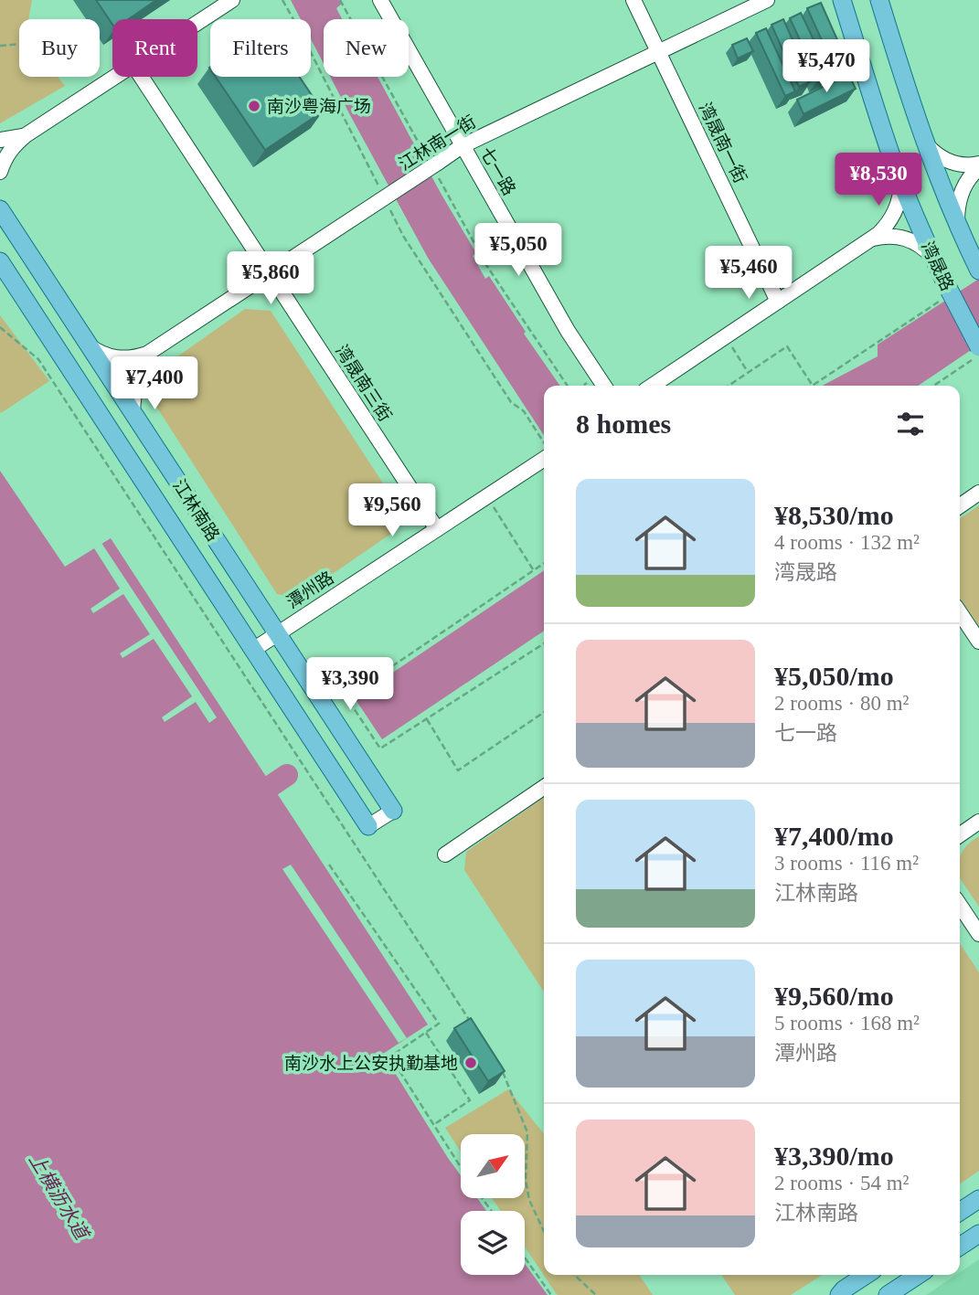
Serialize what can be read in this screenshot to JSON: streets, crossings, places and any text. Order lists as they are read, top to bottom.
{
  "streets": {
    "main road": ["湾晟路", "江林南路"],
    "street": [
      "江林南一街",
      "湾晟南一街",
      "七一路",
      "湾晟南三街",
      "潭州路"
    ]
  },
  "crossings": [
    ["江林南一街", "湾晟南一街"],
    ["江林南一街", "七一路"],
    ["江林南一街", "湾晟南三街"],
    ["湾晟南三街", "潭州路"],
    ["江林南路", "潭州路"]
  ],
  "water": ["上横沥水道"],
  "places": ["南沙粤海广场", "南沙水上公安执勤基地"],
  "north": "top right",
  "page": {
    "chip": [
      "Buy",
      "Rent",
      "Filters",
      "New"
    ],
    "price": [
      "¥5,470",
      "¥8,530",
      "¥5,050",
      "¥5,460",
      "¥5,860",
      "¥7,400",
      "¥9,560",
      "¥3,390"
    ],
    "heading": "8 homes",
    "list": [
      {
        "name": "¥8,530/mo",
        "note": "4 rooms · 132 m² · 湾晟路"
      },
      {
        "name": "¥5,050/mo",
        "note": "2 rooms · 80 m² · 七一路"
      },
      {
        "name": "¥7,400/mo",
        "note": "3 rooms · 116 m² · 江林南路"
      },
      {
        "name": "¥9,560/mo",
        "note": "5 rooms · 168 m² · 潭州路"
      },
      {
        "name": "¥3,390/mo",
        "note": "2 rooms · 54 m² · 江林南路"
      }
    ]
  }
}
